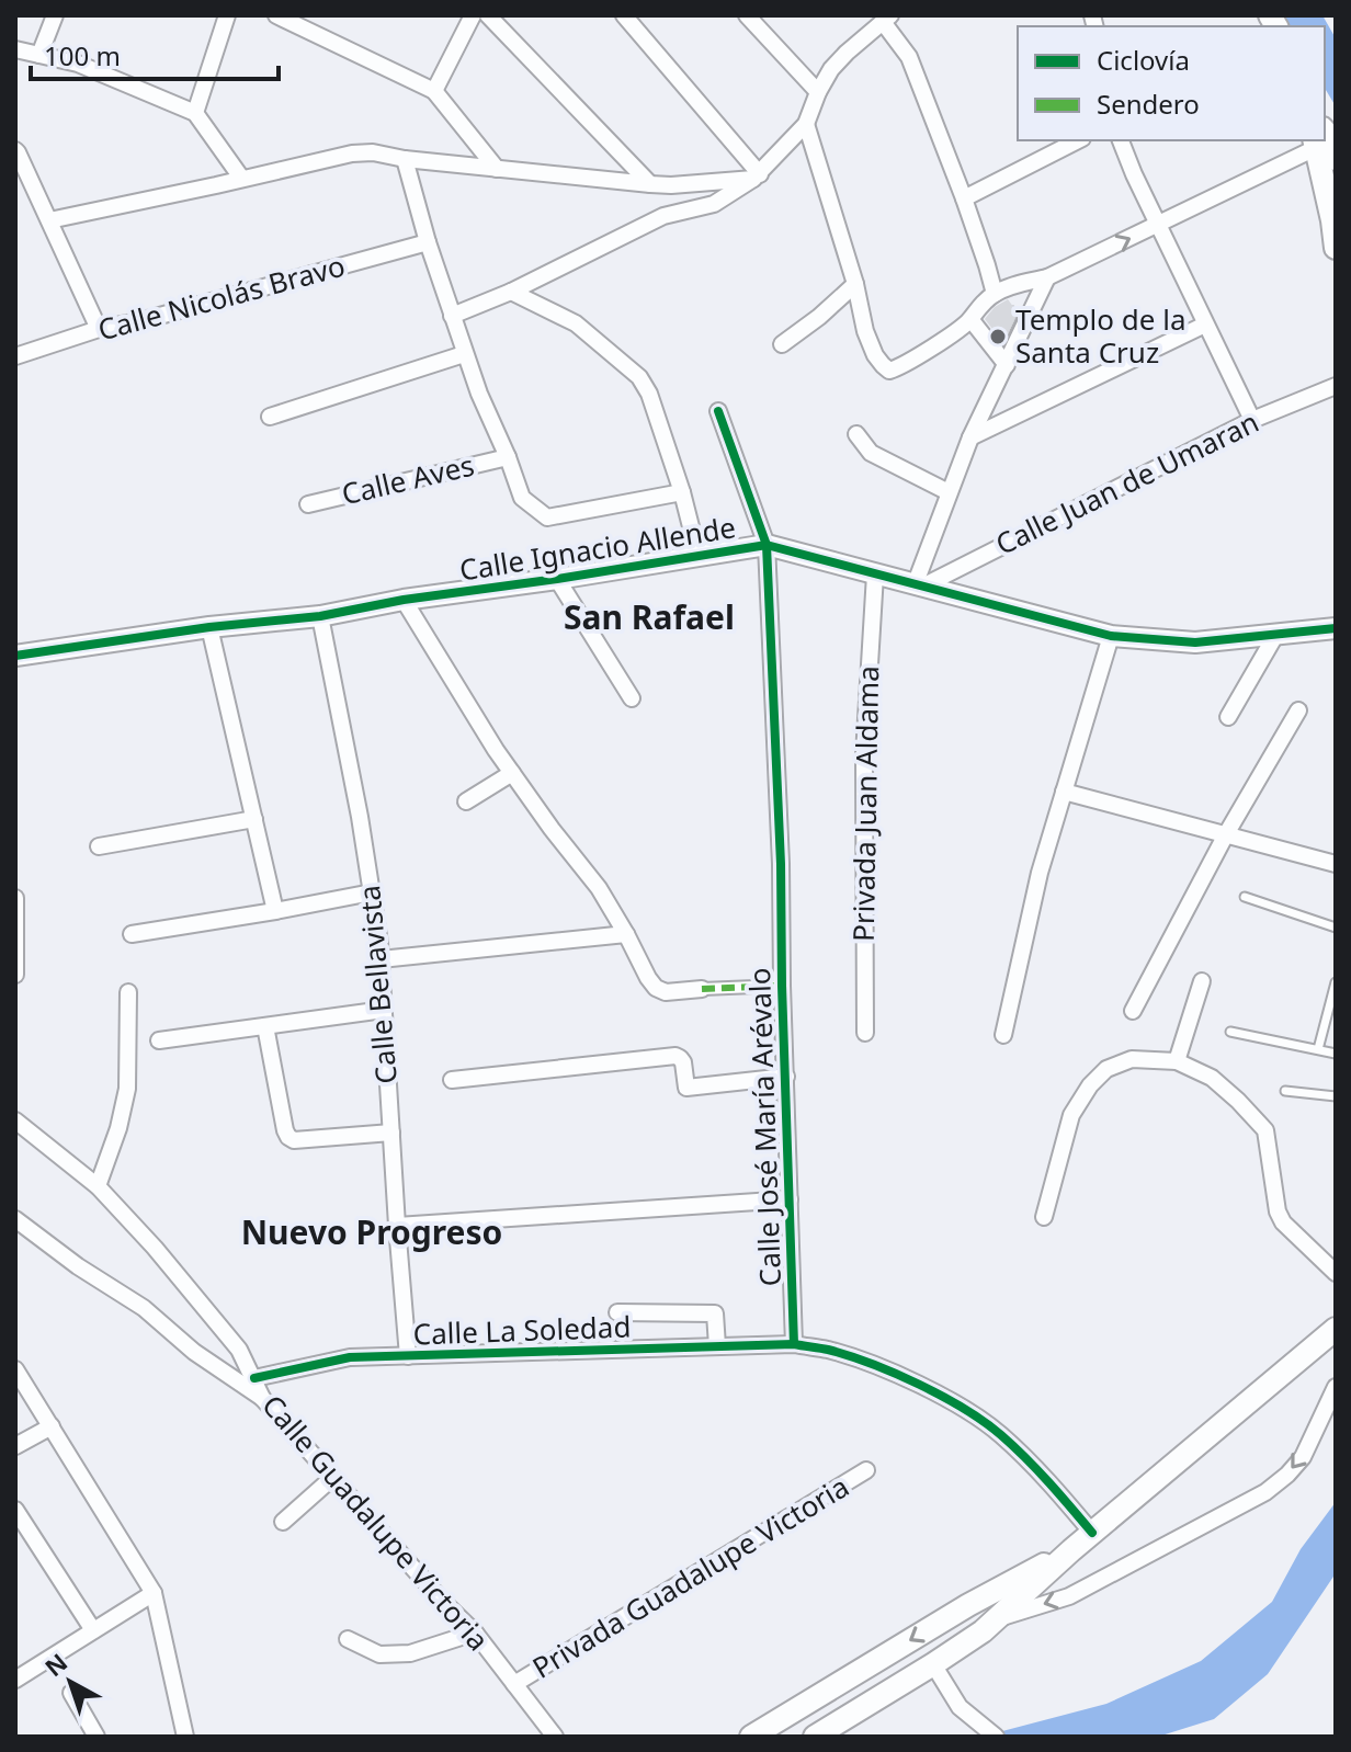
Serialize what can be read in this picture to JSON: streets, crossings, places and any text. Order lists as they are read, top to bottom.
{
  "streets": {
    "street": [
      "Calle Nicolás Bravo",
      "Calle Aves",
      "Calle Juan de Umaran",
      "Calle Ignacio Allende",
      "Privada Juan Aldama",
      "Calle Bellavista",
      "Calle José María Arévalo",
      "Calle La Soledad",
      "Calle Guadalupe Victoria",
      "Privada Guadalupe Victoria"
    ]
  },
  "crossings": [
    ["Calle Juan de Umaran", "Calle Ignacio Allende"],
    ["Calle Ignacio Allende", "Privada Juan Aldama"],
    ["Calle Ignacio Allende", "Calle Bellavista"],
    ["Calle Ignacio Allende", "Calle José María Arévalo"],
    ["Calle Bellavista", "Calle La Soledad"],
    ["Calle José María Arévalo", "Calle La Soledad"],
    ["Calle La Soledad", "Calle Guadalupe Victoria"],
    ["Calle Guadalupe Victoria", "Privada Guadalupe Victoria"]
  ],
  "districts": ["San Rafael", "Nuevo Progreso"],
  "places": ["Templo de la Santa Cruz"],
  "legend": ["Ciclovía", "Sendero"],
  "scale_bar": "100 m",
  "north": "top left"
}
